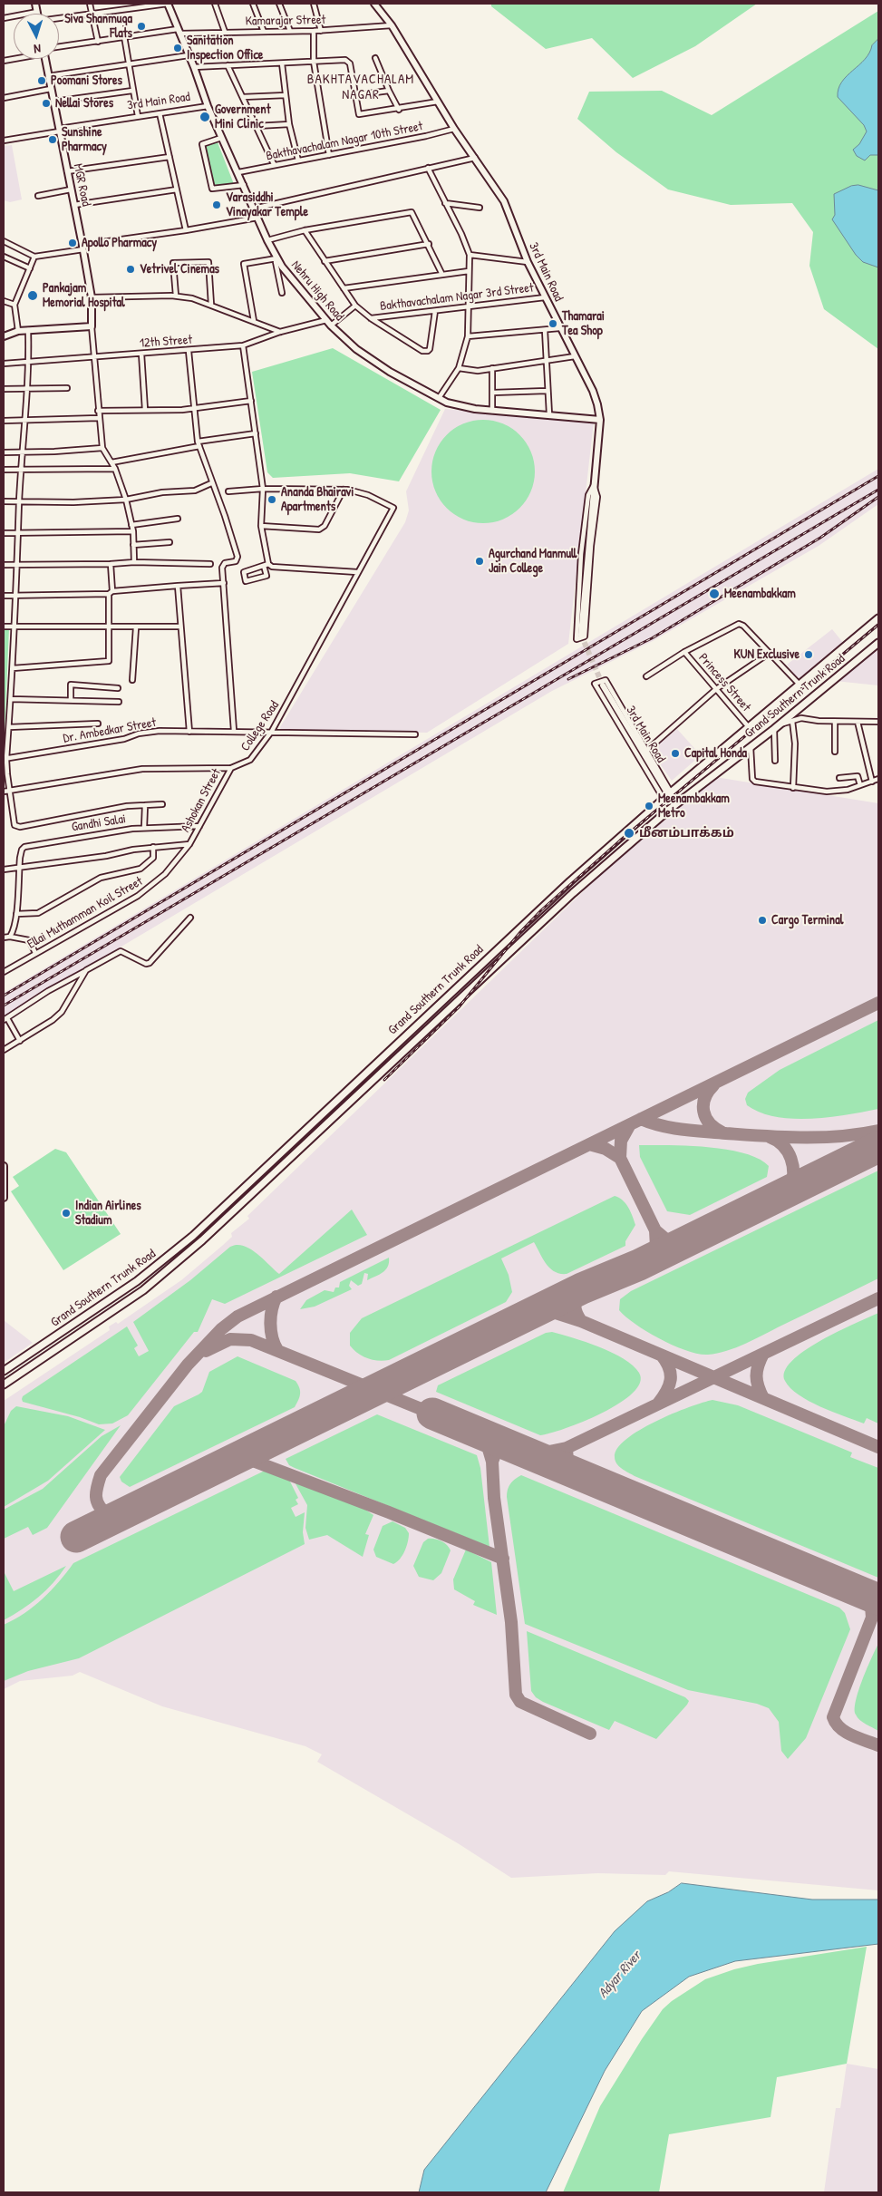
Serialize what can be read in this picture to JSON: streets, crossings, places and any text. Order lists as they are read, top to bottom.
{
  "streets": {
    "main road": ["Grand Southern Trunk Road"],
    "street": [
      "Kamarajar Street",
      "3rd Main Road",
      "Bakthavachalam Nagar 10th Street",
      "MGR Road",
      "Nehru High Road",
      "Bakthavachalam Nagar 3rd Street",
      "12th Street",
      "Princess Street",
      "College Road",
      "Dr. Ambedkar Street",
      "Ashokan Street",
      "Gandhi Salai",
      "Ellai Muthamman Koil Street"
    ]
  },
  "crossings": [
    ["Kamarajar Street", "3rd Main Road"],
    ["Kamarajar Street", "Nehru High Road"],
    ["3rd Main Road", "Bakthavachalam Nagar 10th Street"],
    ["3rd Main Road", "MGR Road"],
    ["3rd Main Road", "Nehru High Road"],
    ["3rd Main Road", "Bakthavachalam Nagar 3rd Street"],
    ["3rd Main Road", "Grand Southern Trunk Road"],
    ["Bakthavachalam Nagar 10th Street", "Nehru High Road"],
    ["Nehru High Road", "12th Street"],
    ["Princess Street", "Grand Southern Trunk Road"],
    ["College Road", "Dr. Ambedkar Street"],
    ["College Road", "Ashokan Street"],
    ["Ashokan Street", "Gandhi Salai"],
    ["Ashokan Street", "Ellai Muthamman Koil Street"]
  ],
  "districts": ["BAKHTAVACHALAM NAGAR"],
  "water": ["Adyar River"],
  "places": [
    "Siva Shanmuga Flats",
    "Sanitation Inspection Office",
    "Poomani Stores",
    "Nellai Stores",
    "Government Mini Clinic",
    "Sunshine Pharmacy",
    "Varasiddhi Vinayakar Temple",
    "Apollo Pharmacy",
    "Vetrivel Cinemas",
    "Pankajam Memorial Hospital",
    "Thamarai Tea Shop",
    "Ananda Bhairavi Apartments",
    "Agurchand Manmull Jain College",
    "Meenambakkam",
    "KUN Exclusive",
    "Capital Honda",
    "Meenambakkam Metro",
    "மீனம்பாக்கம்",
    "Cargo Terminal",
    "Indian Airlines Stadium"
  ],
  "north": "bottom"
}
